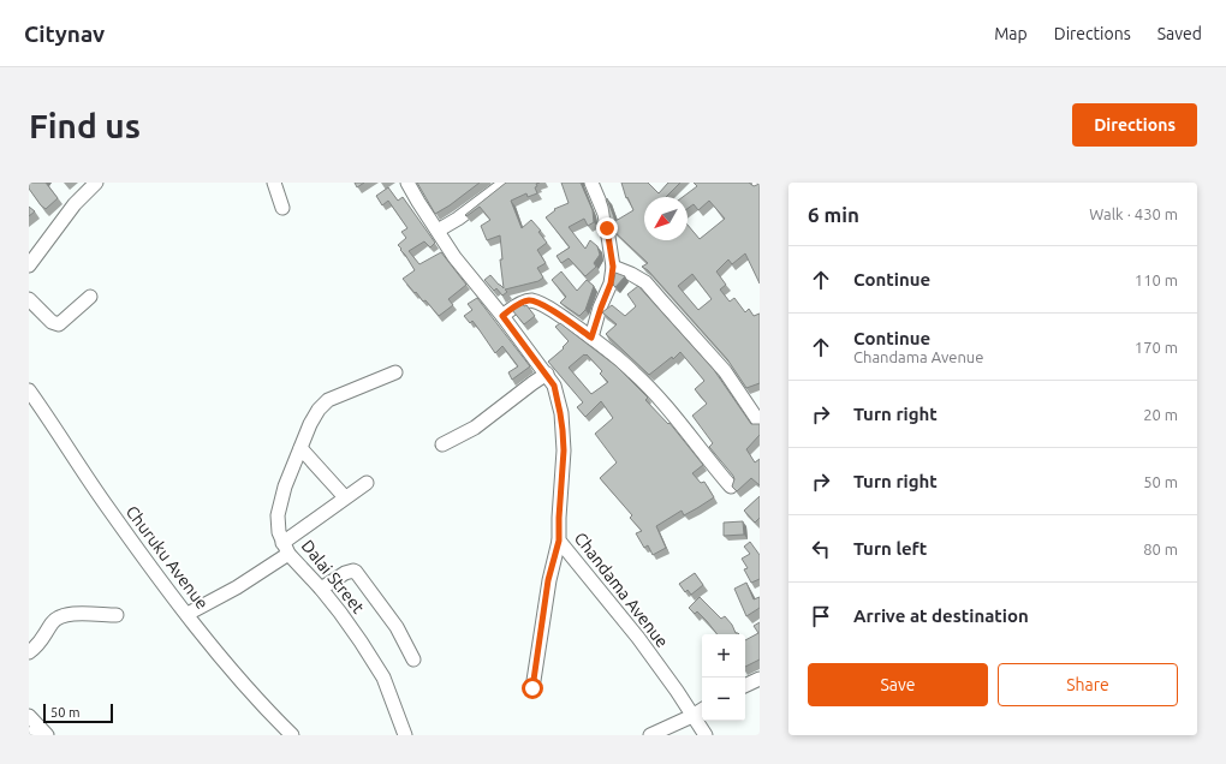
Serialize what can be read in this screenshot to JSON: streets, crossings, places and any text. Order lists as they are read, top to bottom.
{
  "streets": {
    "street": ["Churuku Avenue", "Dalai Street", "Chandama Avenue"]
  },
  "scale_bar": "50 m",
  "north": "bottom left",
  "page": {
    "header": "Citynav",
    "nav": ["Map", "Directions", "Saved"],
    "buttons": [
      "Directions",
      ["Save", "Share"]
    ],
    "title": "Find us",
    "heading": ["6 min", "Walk · 430 m"],
    "list": [
      ["Continue", "110 m"],
      ["Continue", "Chandama Avenue", "170 m"],
      ["Turn right", "20 m"],
      ["Turn right", "50 m"],
      ["Turn left", "80 m"],
      "Arrive at destination"
    ],
    "map_buttons": ["+", "−"],
    "scale": "50 m"
  }
}
